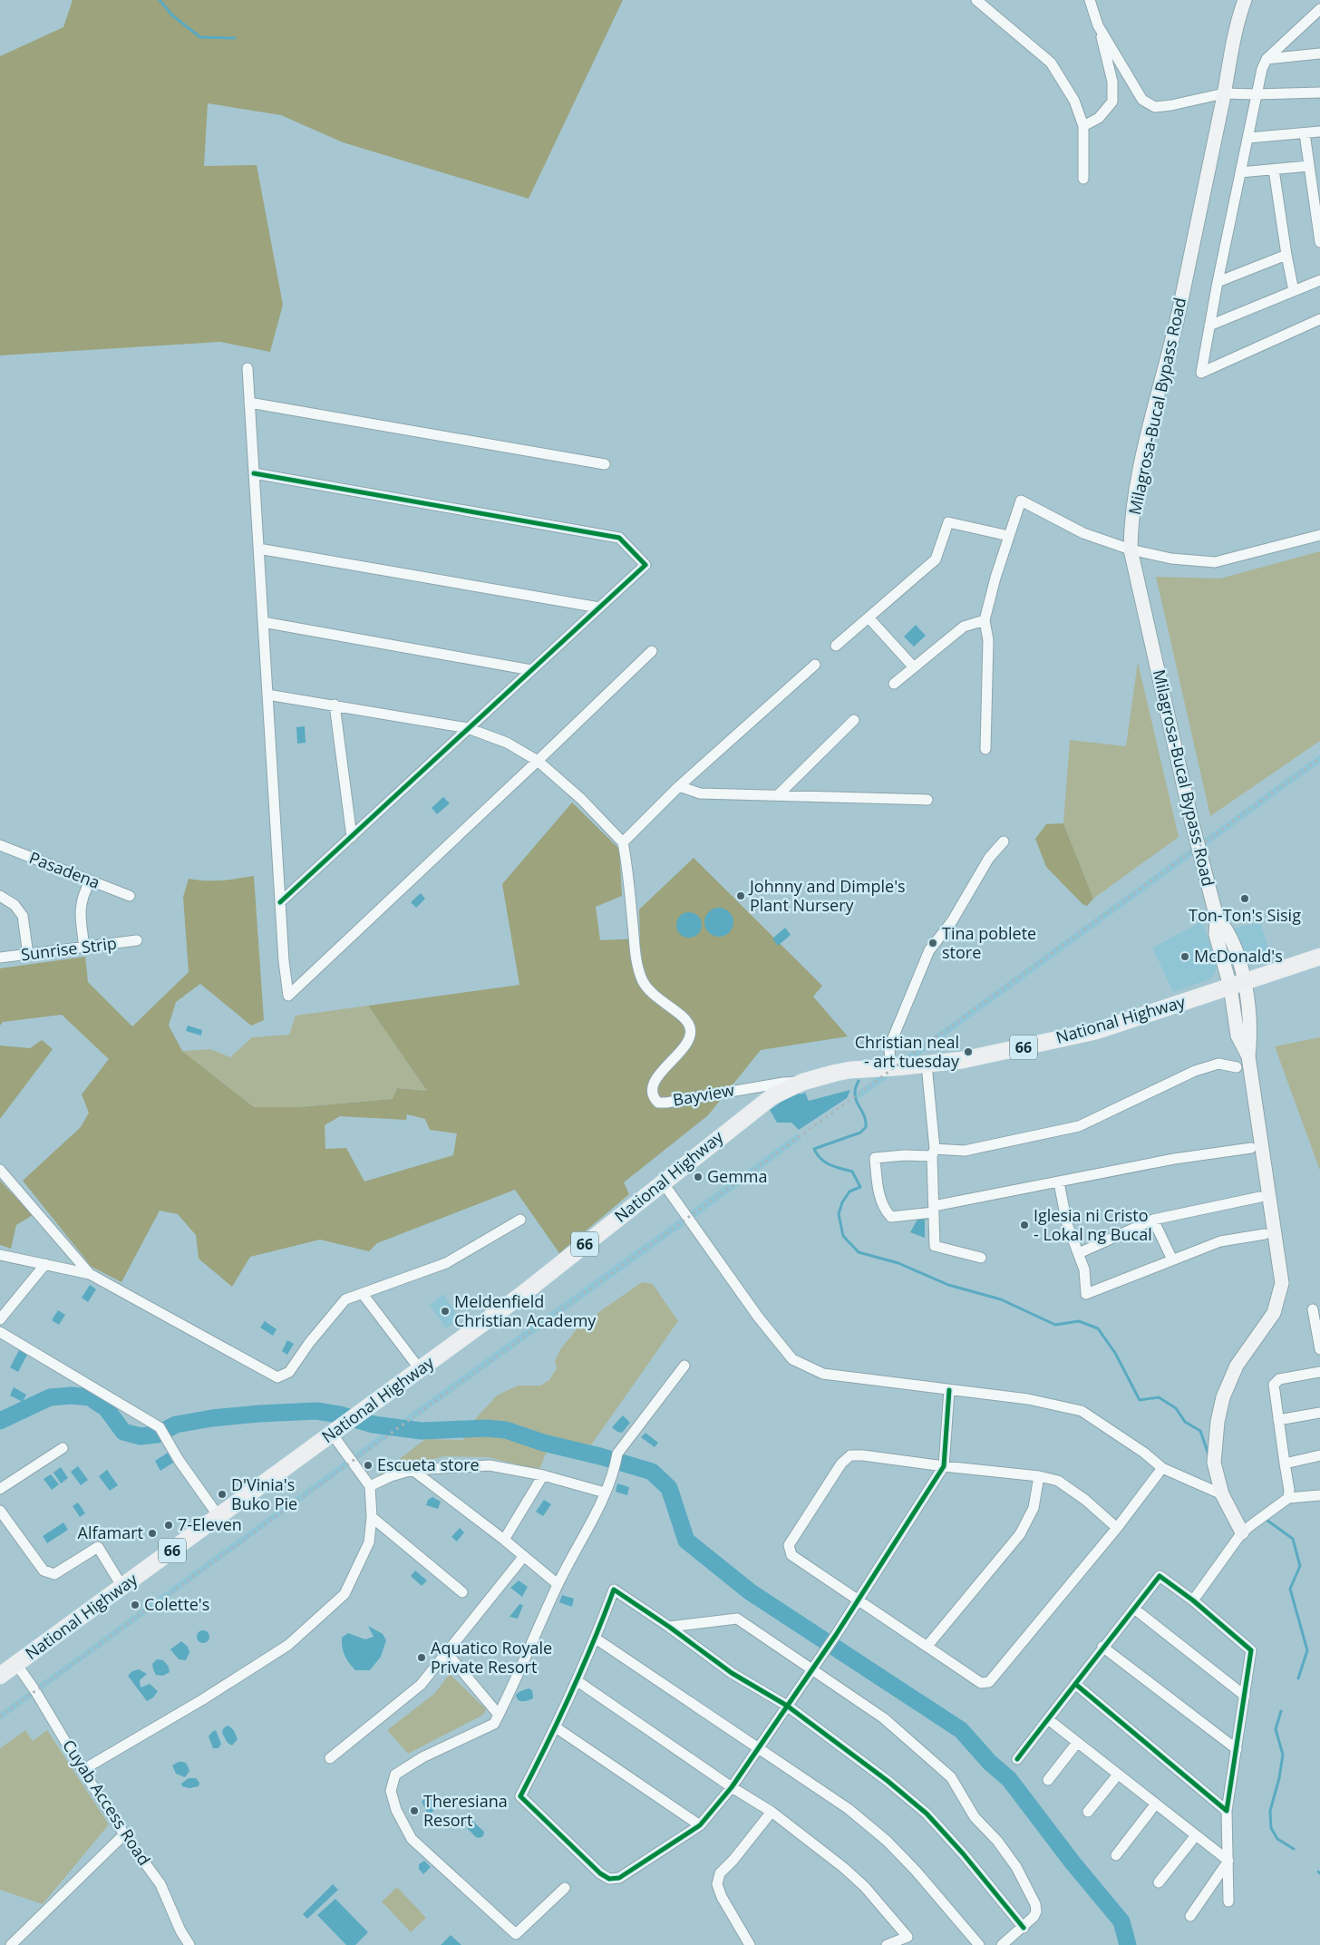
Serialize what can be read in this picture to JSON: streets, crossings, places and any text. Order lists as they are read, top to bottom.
{
  "streets": {
    "main road": ["Milagrosa-Bucal Bypass Road", "National Highway", "66"],
    "street": [
      "Pasadena",
      "Sunrise Strip",
      "Bayview",
      "Cuyab Access Road"
    ]
  },
  "crossings": [
    ["Milagrosa-Bucal Bypass Road", "National Highway"],
    ["National Highway", "Bayview"],
    ["National Highway", "Cuyab Access Road"]
  ],
  "places": [
    "Johnny and Dimple's Plant Nursery",
    "Ton-Ton's Sisig",
    "Tina poblete store",
    "McDonald's",
    "Christian neal - art tuesday",
    "Gemma",
    "Iglesia ni Cristo - Lokal ng Bucal",
    "Meldenfield Christian Academy",
    "Escueta store",
    "D'Vinia's Buko Pie",
    "7-Eleven",
    "Alfamart",
    "Colette's",
    "Aquatico Royale Private Resort",
    "Theresiana Resort"
  ]
}
